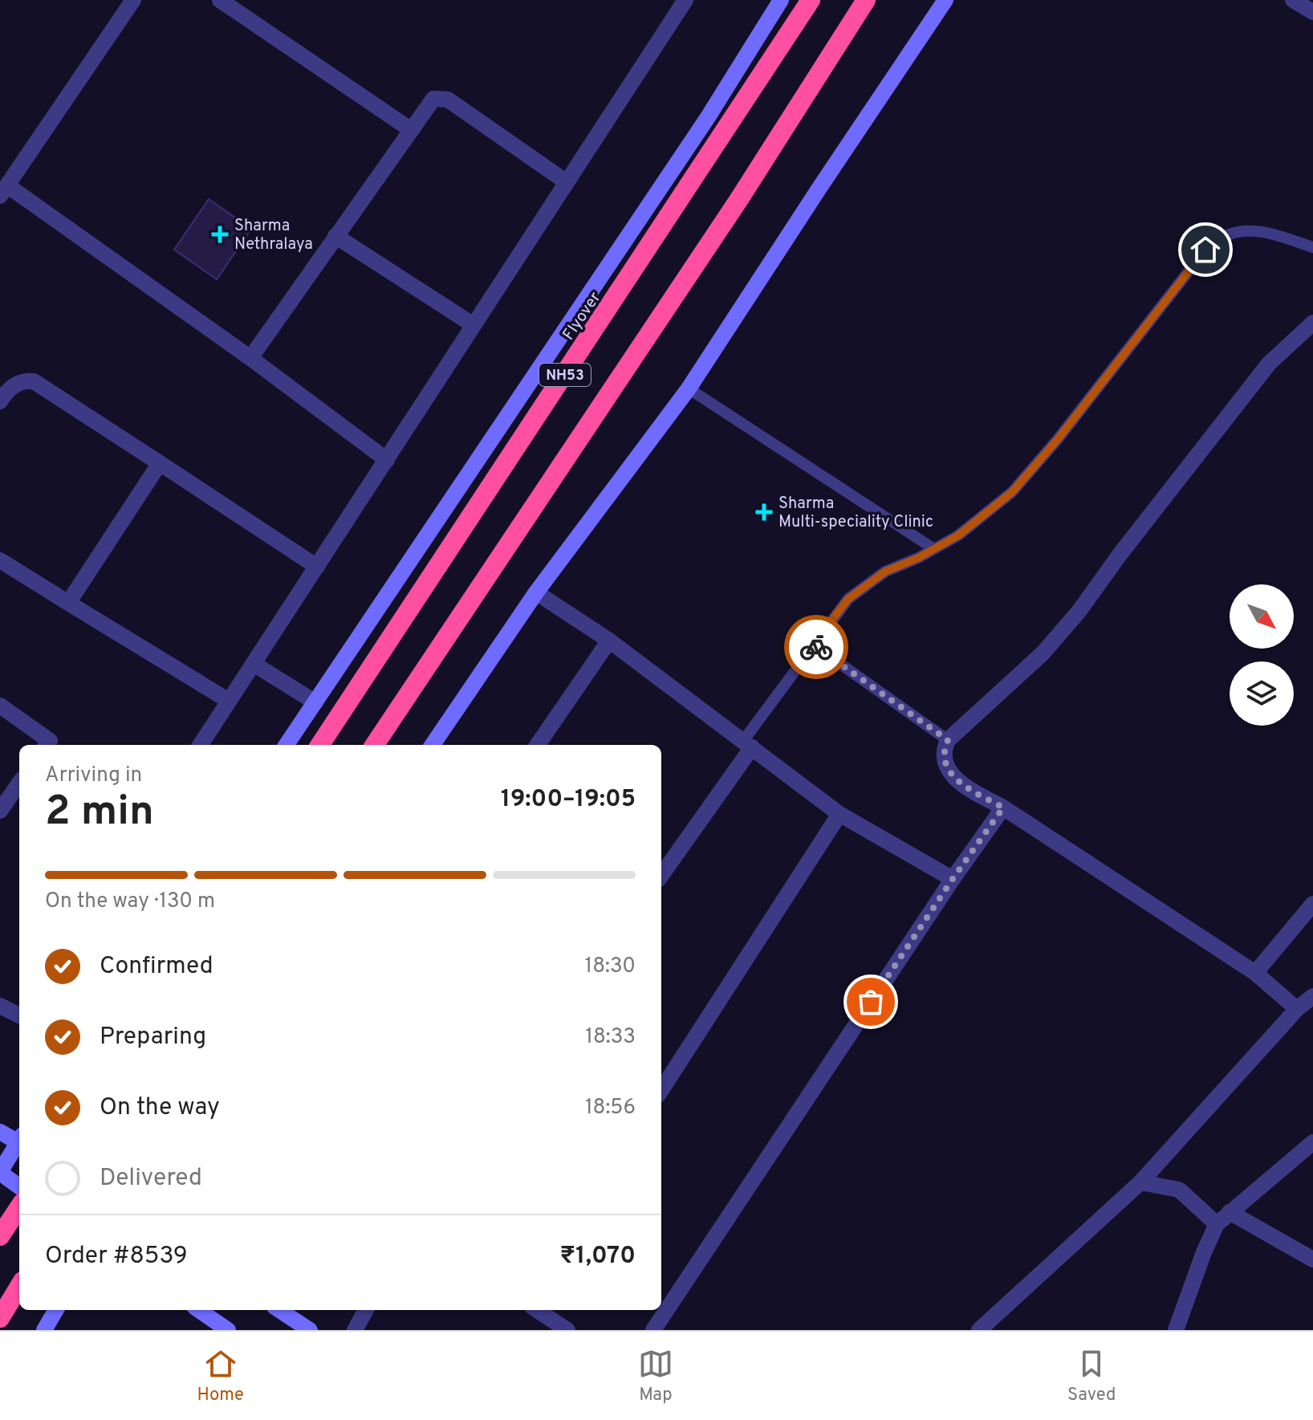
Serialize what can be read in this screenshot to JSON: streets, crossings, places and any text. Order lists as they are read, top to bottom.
{
  "streets": {
    "highway": ["Flyover", "NH53"]
  },
  "places": {
    "health": ["Sharma Nethralaya", "Sharma Multi-speciality Clinic"]
  },
  "north": "bottom right",
  "page": {
    "heading": ["2 min", "Arriving in", "19:00–19:05"],
    "panel": ["Order #8539", "₹1,070"],
    "bar": "On the way · 130 m",
    "list": [
      ["Confirmed", "18:30"],
      ["Preparing", "18:33"],
      ["On the way", "18:56"],
      "Delivered"
    ],
    "tabs": ["Home", "Map", "Saved"]
  }
}
